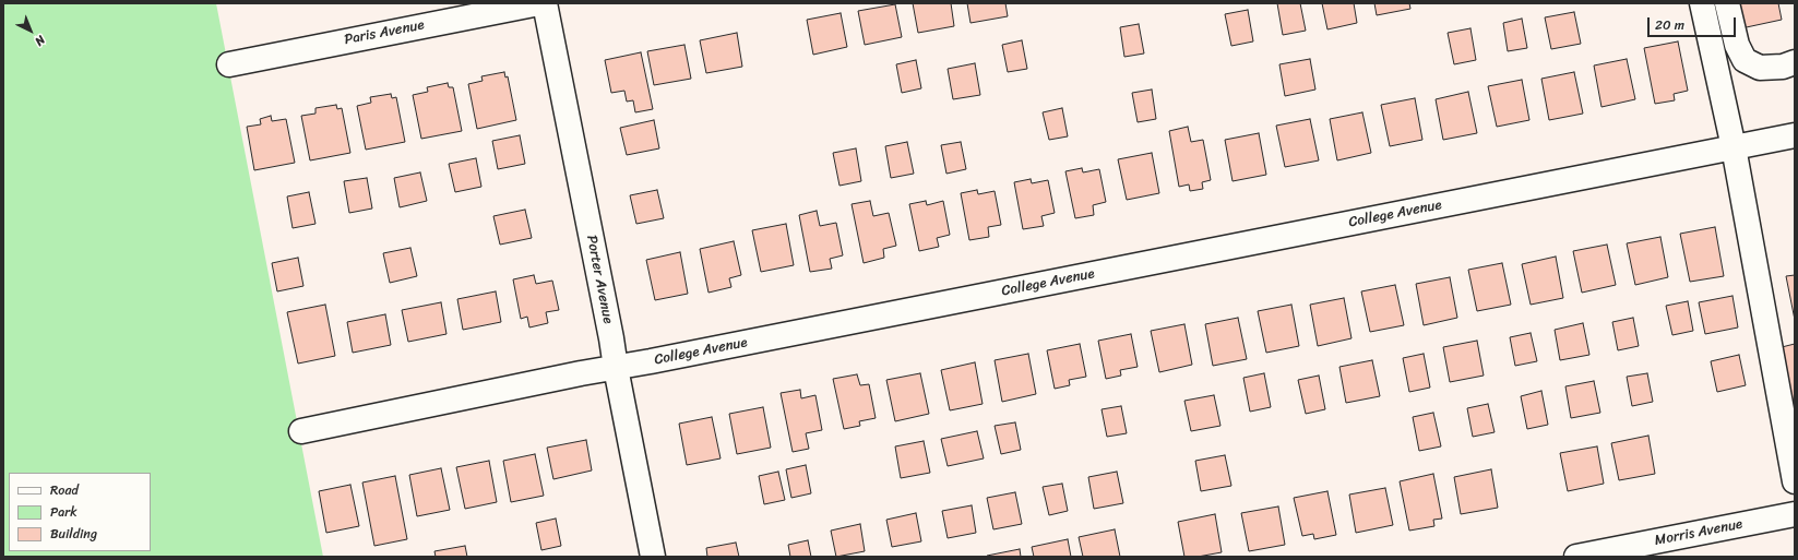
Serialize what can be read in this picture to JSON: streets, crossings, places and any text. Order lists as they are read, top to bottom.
{
  "streets": {
    "street": [
      "Paris Avenue",
      "College Avenue",
      "Porter Avenue",
      "Morris Avenue"
    ]
  },
  "crossings": [
    ["College Avenue", "Porter Avenue"]
  ],
  "legend": ["Road", "Park", "Building"],
  "scale_bar": "20 m",
  "north": "bottom right"
}
